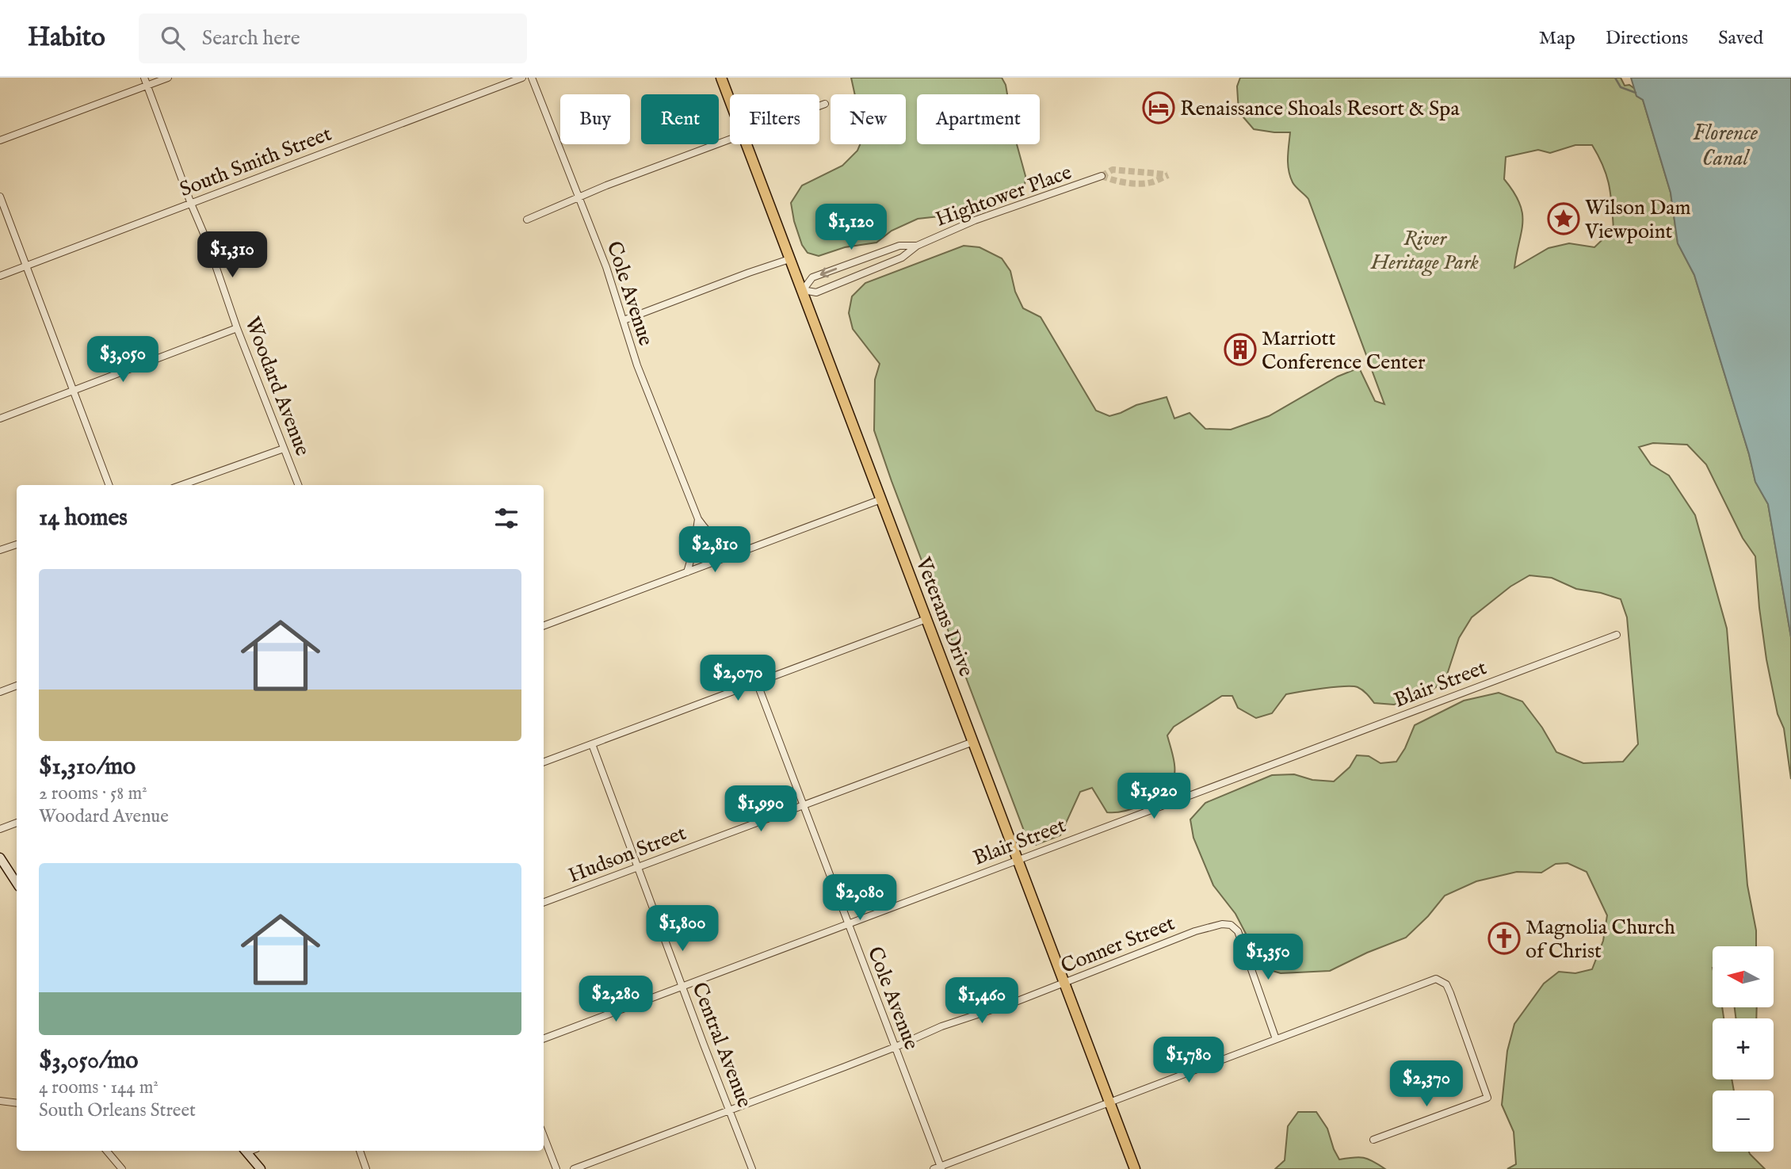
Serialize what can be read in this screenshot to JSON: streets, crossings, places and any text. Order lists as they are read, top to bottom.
{
  "streets": {
    "main road": ["Veterans Drive"],
    "street": [
      "South Smith Street",
      "Hightower Place",
      "Cole Avenue",
      "Woodard Avenue",
      "Blair Street",
      "Hudson Street",
      "Conner Street",
      "Central Avenue"
    ]
  },
  "crossings": [
    ["South Smith Street", "Woodard Avenue"],
    ["Hightower Place", "Veterans Drive"],
    ["Cole Avenue", "Blair Street"],
    ["Cole Avenue", "Hudson Street"],
    ["Cole Avenue", "Conner Street"],
    ["Veterans Drive", "Blair Street"],
    ["Veterans Drive", "Hudson Street"],
    ["Veterans Drive", "Conner Street"],
    ["Blair Street", "Central Avenue"],
    ["Hudson Street", "Central Avenue"],
    ["Conner Street", "Central Avenue"]
  ],
  "water": ["Florence Canal"],
  "parks": ["River Heritage Park"],
  "places": {
    "hotel": ["Renaissance Shoals Resort & Spa"],
    "place": ["Wilson Dam Viewpoint"],
    "building": ["Marriott Conference Center"],
    "church": ["Magnolia Church of Christ"]
  },
  "north": "left",
  "page": {
    "header": "Habito",
    "search": "Search here",
    "nav": ["Map", "Directions", "Saved"],
    "chip": [
      "Buy",
      "Rent",
      "Filters",
      "New",
      "Apartment"
    ],
    "price": [
      "$1,120",
      "$1,310",
      "$3,050",
      "$2,810",
      "$2,070",
      "$1,920",
      "$1,990",
      "$2,080",
      "$1,800",
      "$1,350",
      "$2,280",
      "$1,460",
      "$1,780",
      "$2,370"
    ],
    "heading": "14 homes",
    "list": [
      {
        "name": "$1,310/mo",
        "note": "2 rooms · 58 m² · Woodard Avenue"
      },
      {
        "name": "$3,050/mo",
        "note": "4 rooms · 144 m² · South Orleans Street"
      }
    ],
    "map_buttons": ["+", "−"]
  }
}
